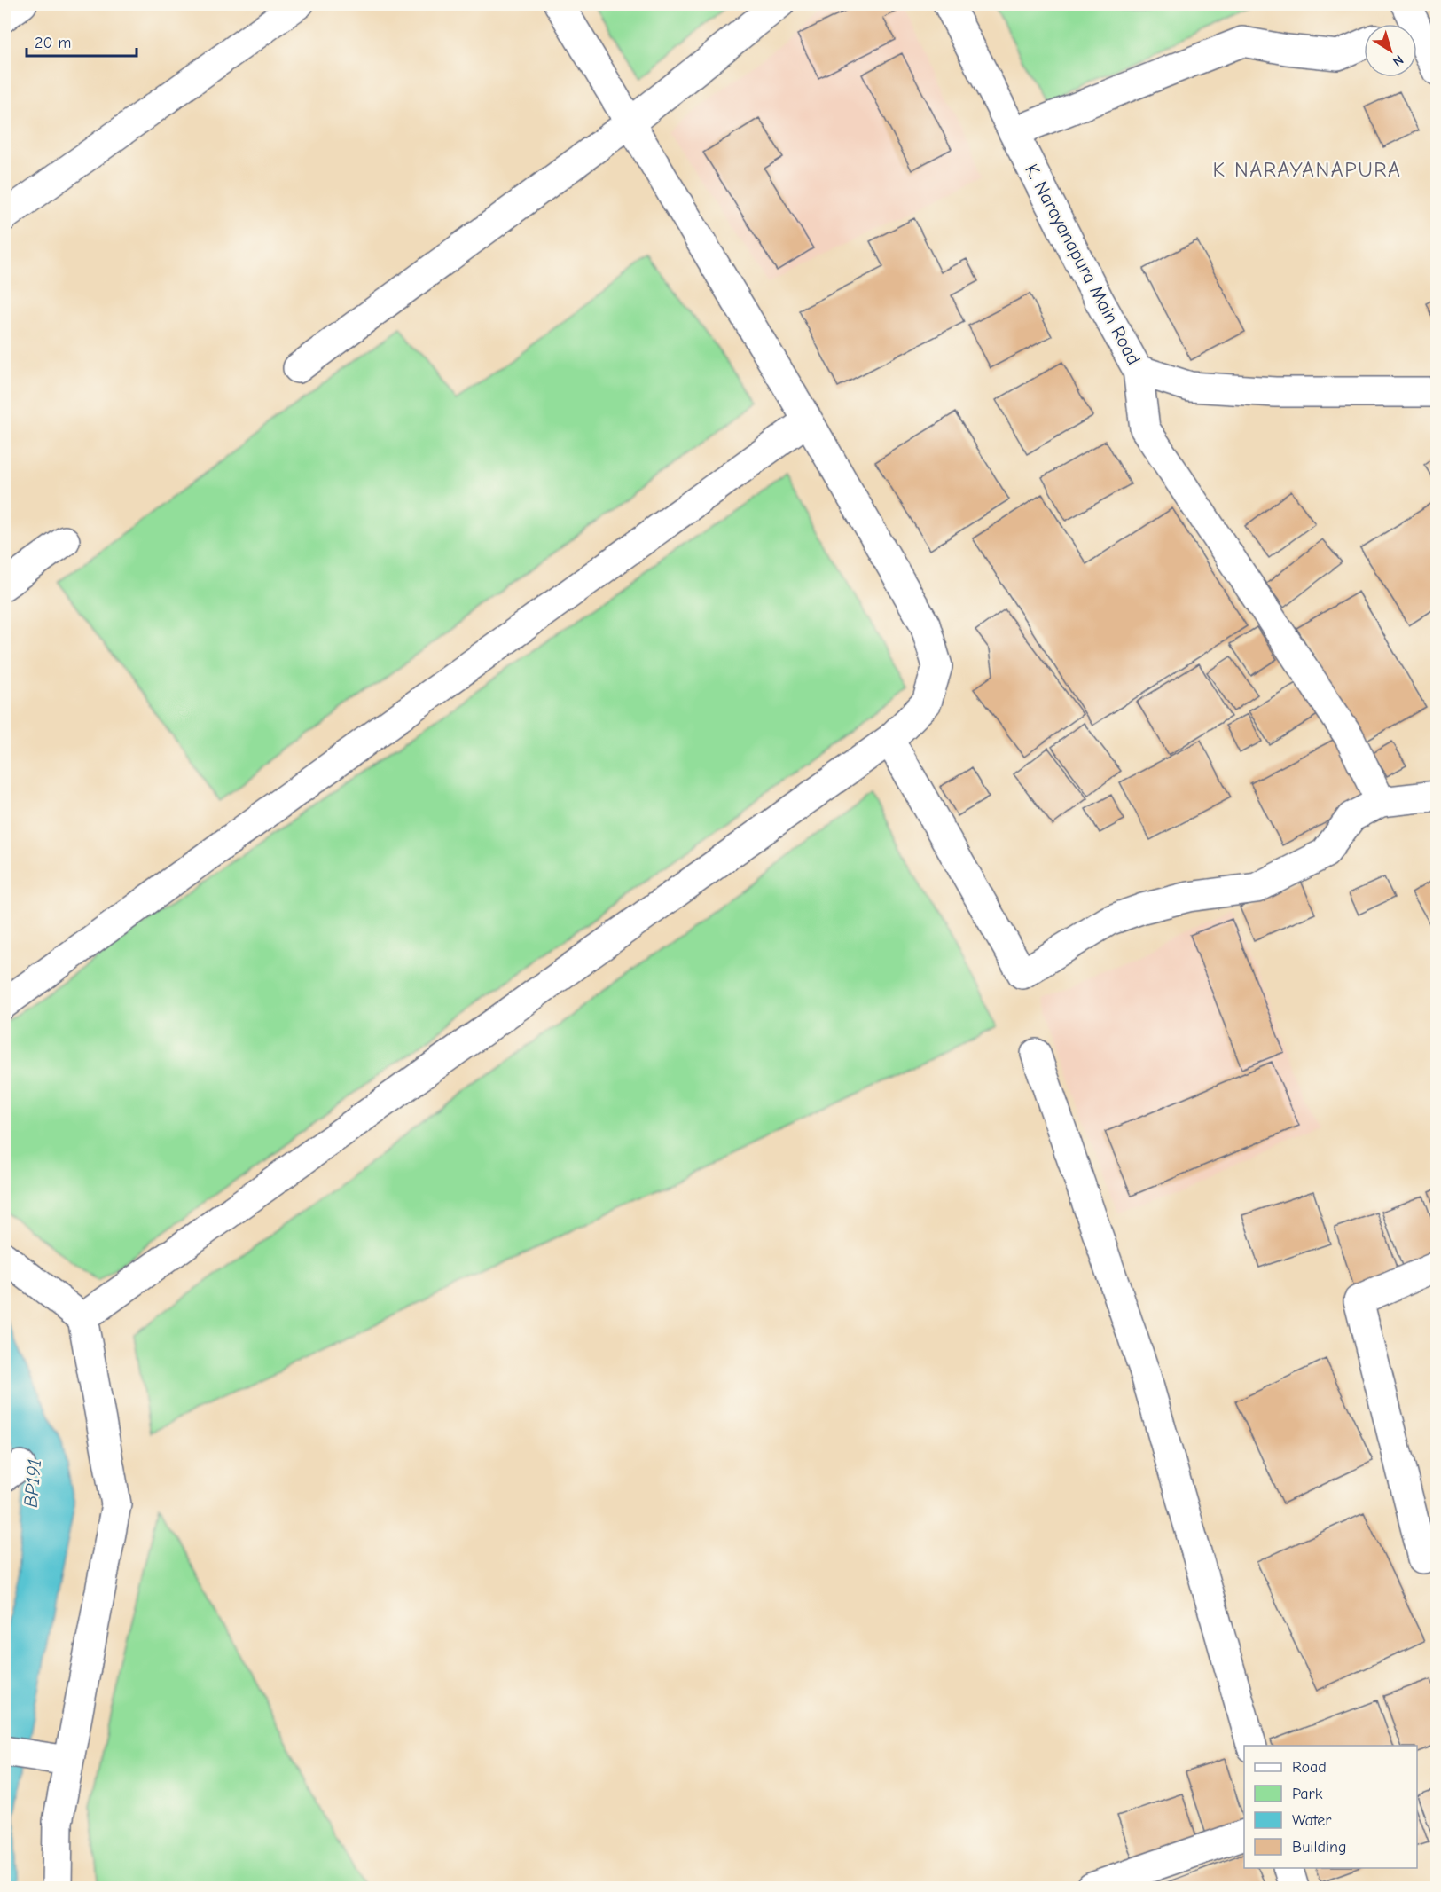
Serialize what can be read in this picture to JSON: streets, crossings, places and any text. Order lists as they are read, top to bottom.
{
  "streets": {
    "street": ["K. Narayanapura Main Road"]
  },
  "districts": ["K NARAYANAPURA"],
  "water": ["BP191"],
  "legend": [
    "Road",
    "Park",
    "Water",
    "Building"
  ],
  "scale_bar": "20 m",
  "north": "bottom right"
}
